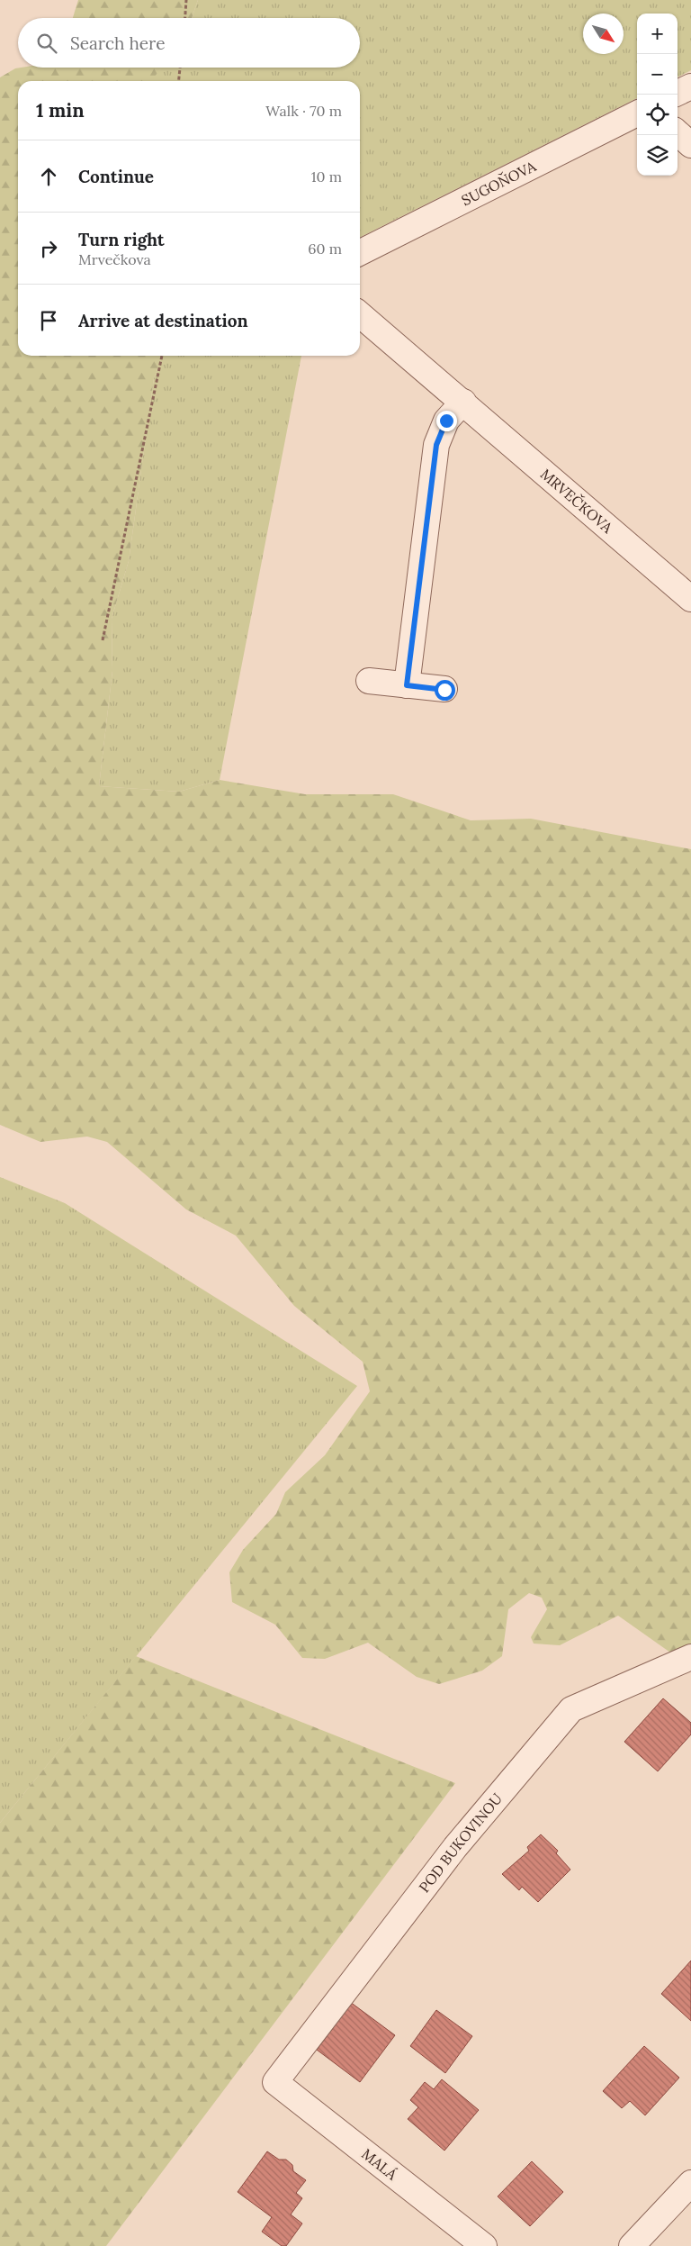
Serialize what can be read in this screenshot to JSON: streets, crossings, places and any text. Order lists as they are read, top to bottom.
{
  "streets": {
    "street": [
      "SUGOŇOVA",
      "MRVEČKOVA",
      "POD BUKOVINOU",
      "MALÁ"
    ]
  },
  "crossings": [
    ["POD BUKOVINOU", "MALÁ"]
  ],
  "north": "bottom right",
  "page": {
    "map_buttons": ["+", "−"],
    "search": "Search here",
    "heading": ["1 min", "Walk · 70 m"],
    "list": [
      ["Continue", "10 m"],
      ["Turn right", "Mrvečkova", "60 m"],
      "Arrive at destination"
    ]
  }
}
